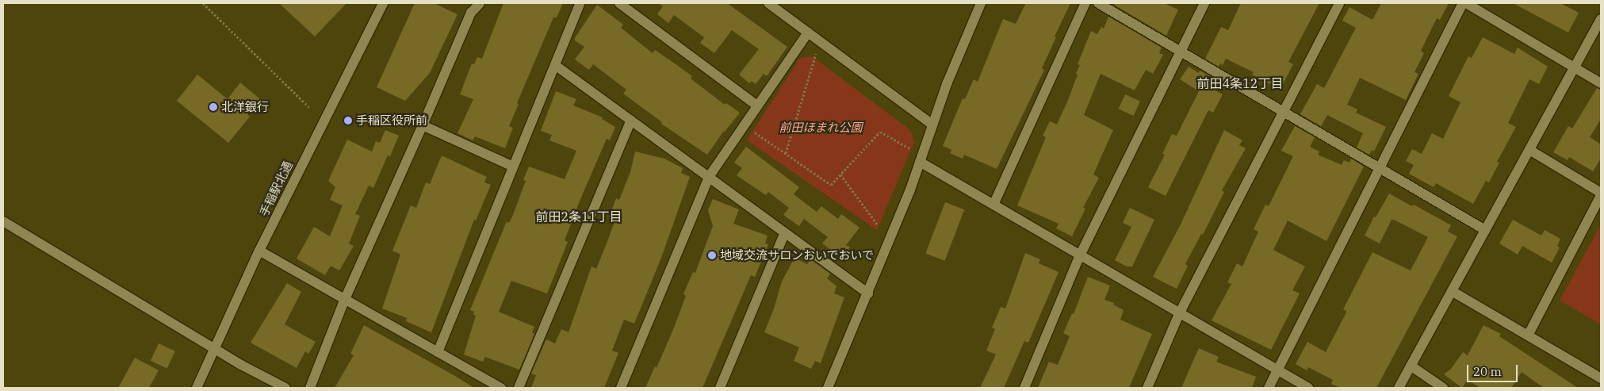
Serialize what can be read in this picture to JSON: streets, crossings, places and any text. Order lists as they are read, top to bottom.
{
  "streets": {
    "street": ["手稲駅北通"]
  },
  "districts": ["前田4条12丁目", "前田2条11丁目"],
  "parks": ["前田ほまれ公園"],
  "places": ["北洋銀行", "手稲区役所前", "地域交流サロンおいでおいで"],
  "scale_bar": "20 m"
}
